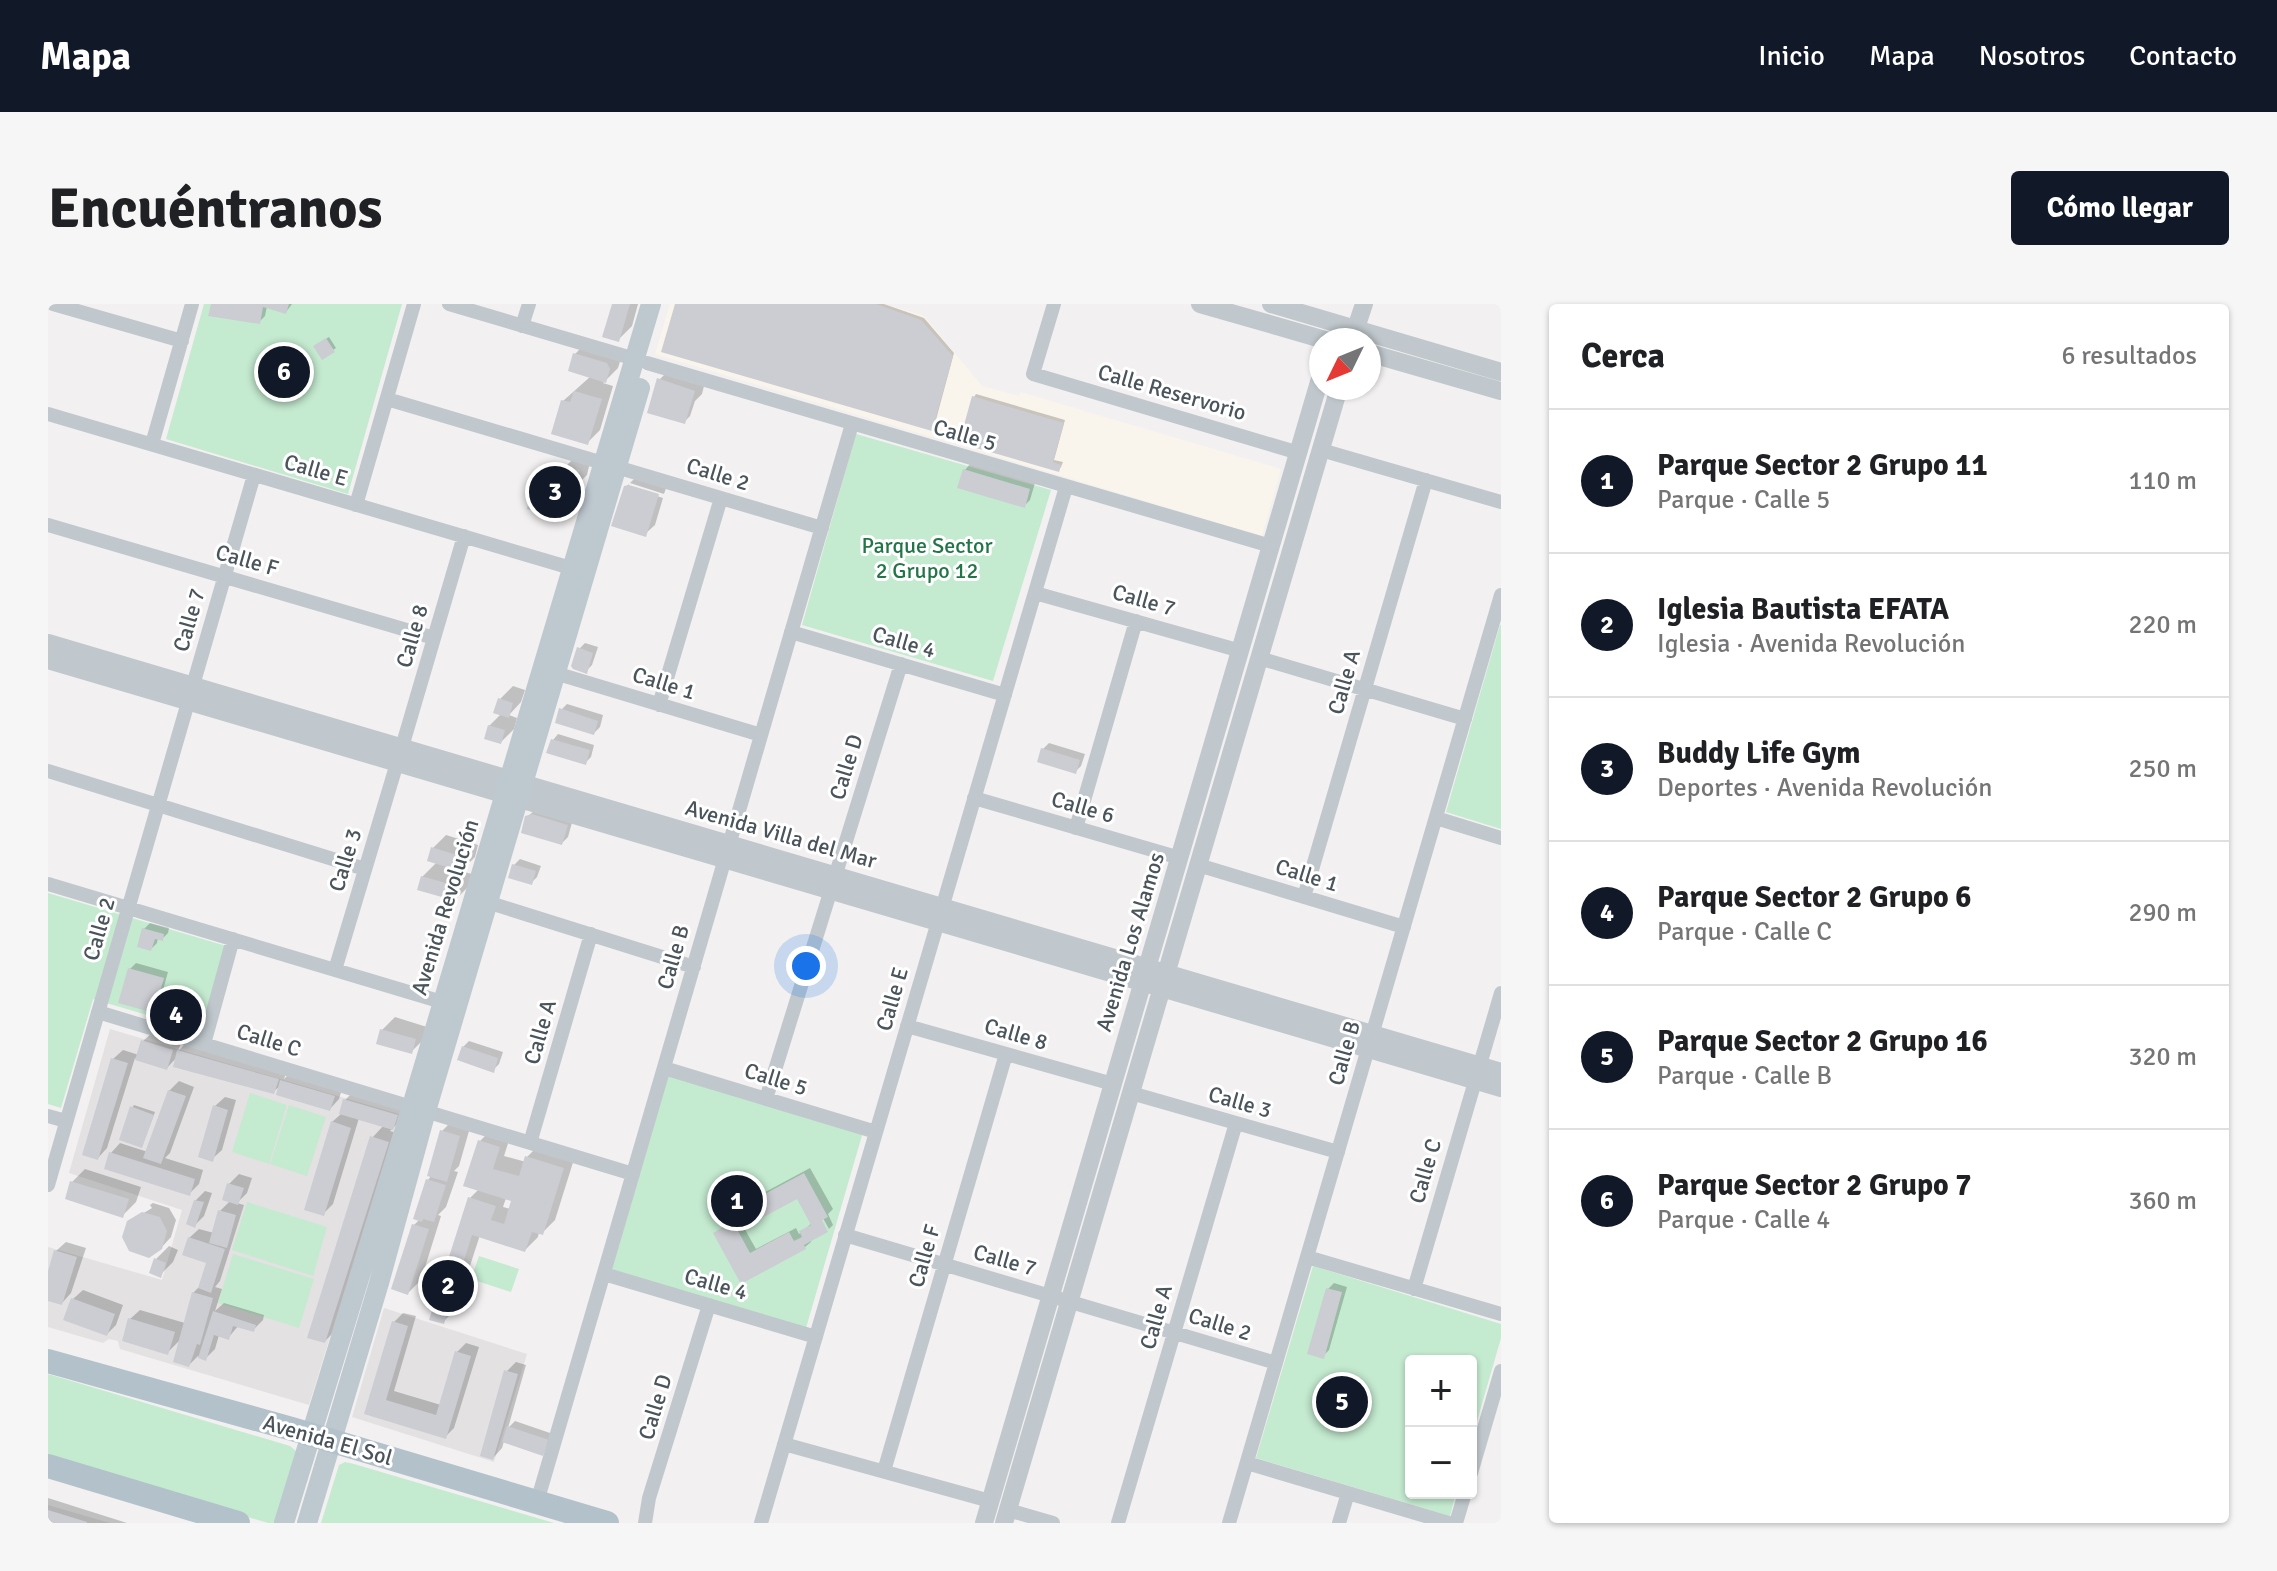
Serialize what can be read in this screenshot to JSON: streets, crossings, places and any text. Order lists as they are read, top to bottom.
{
  "streets": {
    "main road": ["Avenida Revolución", "Avenida El Sol"],
    "street": [
      "Calle Reservorio",
      "Calle 5",
      "Calle E",
      "Calle 2",
      "Calle F",
      "Calle 7",
      "Calle 8",
      "Calle 4",
      "Calle A",
      "Calle 1",
      "Calle D",
      "Calle 6",
      "Avenida Villa del Mar",
      "Calle 3",
      "Avenida Los Alamos",
      "Calle B",
      "Calle C"
    ]
  },
  "crossings": [
    ["Calle Reservorio", "Avenida Los Alamos"],
    ["Calle 5", "Calle E"],
    ["Calle 5", "Avenida Revolución"],
    ["Calle 5", "Avenida Los Alamos"],
    ["Calle 5", "Calle B"],
    ["Calle E", "Calle 7"],
    ["Calle E", "Calle 8"],
    ["Calle E", "Calle 4"],
    ["Calle E", "Calle 6"],
    ["Calle E", "Avenida Villa del Mar"],
    ["Calle E", "Avenida Revolución"],
    ["Calle 2", "Calle 7"],
    ["Calle 2", "Calle A"],
    ["Calle 2", "Avenida Villa del Mar"],
    ["Calle 2", "Avenida Revolución"],
    ["Calle 2", "Avenida Los Alamos"],
    ["Calle 2", "Calle B"],
    ["Calle 2", "Calle C"],
    ["Calle F", "Calle 7"],
    ["Calle F", "Calle 8"],
    ["Calle 7", "Avenida Villa del Mar"],
    ["Calle 7", "Avenida Los Alamos"],
    ["Calle 8", "Avenida Villa del Mar"],
    ["Calle 8", "Calle 3"],
    ["Calle 8", "Avenida Los Alamos"],
    ["Calle 4", "Calle D"],
    ["Calle 4", "Calle B"],
    ["Calle A", "Calle 1"],
    ["Calle A", "Calle 3"],
    ["Calle 1", "Calle 6"],
    ["Calle 1", "Avenida Revolución"],
    ["Calle 1", "Avenida Los Alamos"],
    ["Calle 1", "Calle B"],
    ["Calle D", "Avenida Villa del Mar"],
    ["Calle 6", "Avenida Los Alamos"],
    ["Avenida Villa del Mar", "Calle 3"],
    ["Avenida Villa del Mar", "Avenida Revolución"],
    ["Avenida Villa del Mar", "Avenida Los Alamos"],
    ["Avenida Villa del Mar", "Calle B"],
    ["Avenida Villa del Mar", "Calle C"],
    ["Calle 3", "Avenida Los Alamos"],
    ["Calle 3", "Calle B"],
    ["Avenida Revolución", "Calle C"],
    ["Avenida Revolución", "Avenida El Sol"],
    ["Calle B", "Avenida El Sol"]
  ],
  "parks": ["Parque Sector 2 Grupo 12"],
  "north": "bottom left",
  "page": {
    "header": "Mapa",
    "nav": [
      "Inicio",
      "Mapa",
      "Nosotros",
      "Contacto"
    ],
    "buttons": "Cómo llegar",
    "title": "Encuéntranos",
    "heading": ["Cerca", "6 resultados"],
    "pins": [
      "6",
      "3",
      "4",
      "1",
      "2",
      "5"
    ],
    "list": [
      {
        "mark": "1",
        "name": "Parque Sector 2 Grupo 11",
        "note": "Parque · Calle 5",
        "value": "110 m"
      },
      {
        "mark": "2",
        "name": "Iglesia Bautista EFATA",
        "note": "Iglesia · Avenida Revolución",
        "value": "220 m"
      },
      {
        "mark": "3",
        "name": "Buddy Life Gym",
        "note": "Deportes · Avenida Revolución",
        "value": "250 m"
      },
      {
        "mark": "4",
        "name": "Parque Sector 2 Grupo 6",
        "note": "Parque · Calle C",
        "value": "290 m"
      },
      {
        "mark": "5",
        "name": "Parque Sector 2 Grupo 16",
        "note": "Parque · Calle B",
        "value": "320 m"
      },
      {
        "mark": "6",
        "name": "Parque Sector 2 Grupo 7",
        "note": "Parque · Calle 4",
        "value": "360 m"
      }
    ],
    "map_buttons": ["+", "−"]
  }
}
